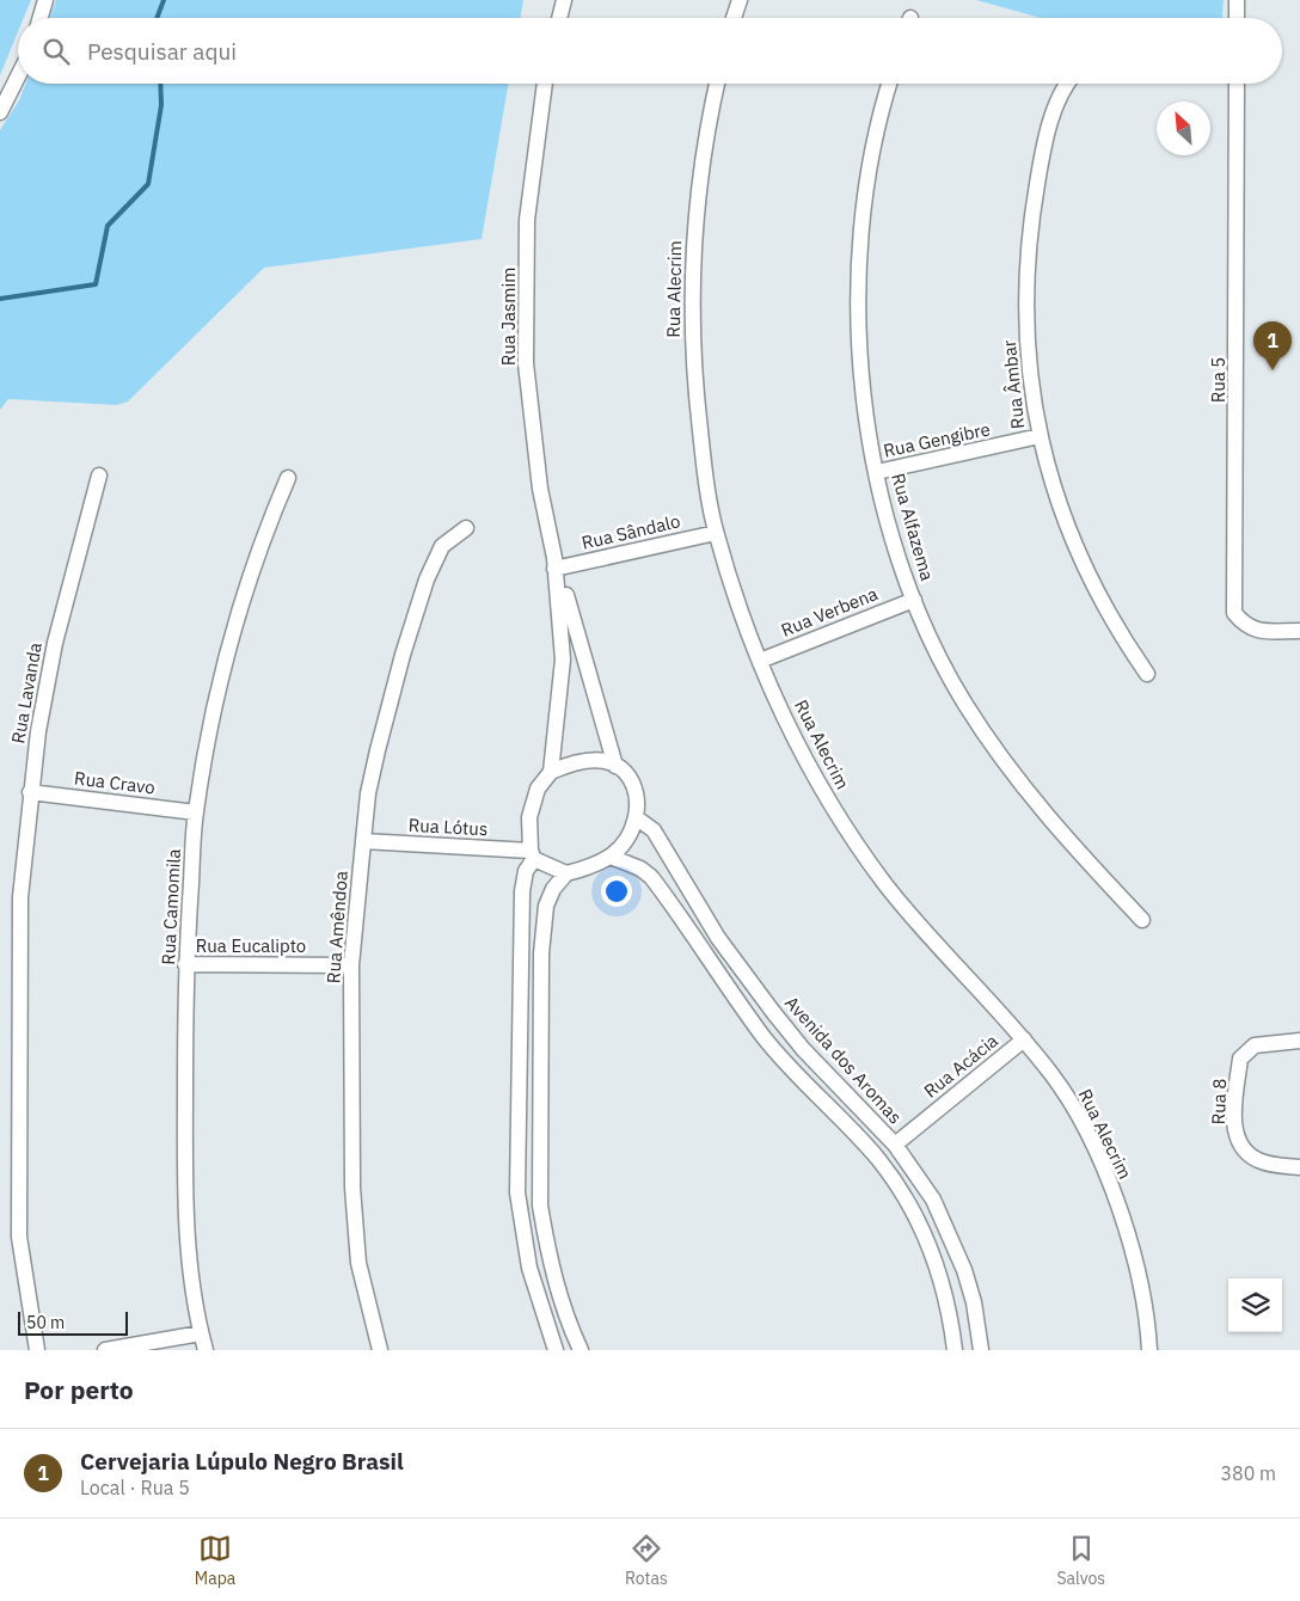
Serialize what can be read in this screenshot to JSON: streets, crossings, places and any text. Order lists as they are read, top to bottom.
{
  "streets": {
    "street": [
      "Rua Alecrim",
      "Rua Jasmim",
      "Rua 5",
      "Rua Âmbar",
      "Rua Gengibre",
      "Rua Alfazema",
      "Rua Sândalo",
      "Rua Verbena",
      "Rua Lavanda",
      "Rua Cravo",
      "Rua Lótus",
      "Rua Camomila",
      "Rua Amêndoa",
      "Rua Eucalipto",
      "Avenida dos Aromas",
      "Rua Acácia",
      "Rua 8"
    ]
  },
  "crossings": [
    ["Rua Alecrim", "Rua Sândalo"],
    ["Rua Alecrim", "Rua Verbena"],
    ["Rua Alecrim", "Rua Acácia"],
    ["Rua Jasmim", "Rua Sândalo"],
    ["Rua Âmbar", "Rua Gengibre"],
    ["Rua Gengibre", "Rua Alfazema"],
    ["Rua Alfazema", "Rua Verbena"],
    ["Rua Lavanda", "Rua Cravo"],
    ["Rua Cravo", "Rua Camomila"],
    ["Rua Lótus", "Rua Amêndoa"],
    ["Rua Lótus", "Avenida dos Aromas"],
    ["Rua Camomila", "Rua Eucalipto"],
    ["Rua Amêndoa", "Rua Eucalipto"],
    ["Avenida dos Aromas", "Rua Acácia"]
  ],
  "scale_bar": "50 m",
  "north": "top left",
  "page": {
    "search": "Pesquisar aqui",
    "pins": "1",
    "scale": "50 m",
    "heading": "Por perto",
    "list": [
      {
        "mark": "1",
        "name": "Cervejaria Lúpulo Negro Brasil",
        "note": "Local · Rua 5",
        "value": "380 m"
      }
    ],
    "nav": ["Mapa", "Rotas", "Salvos"]
  }
}
